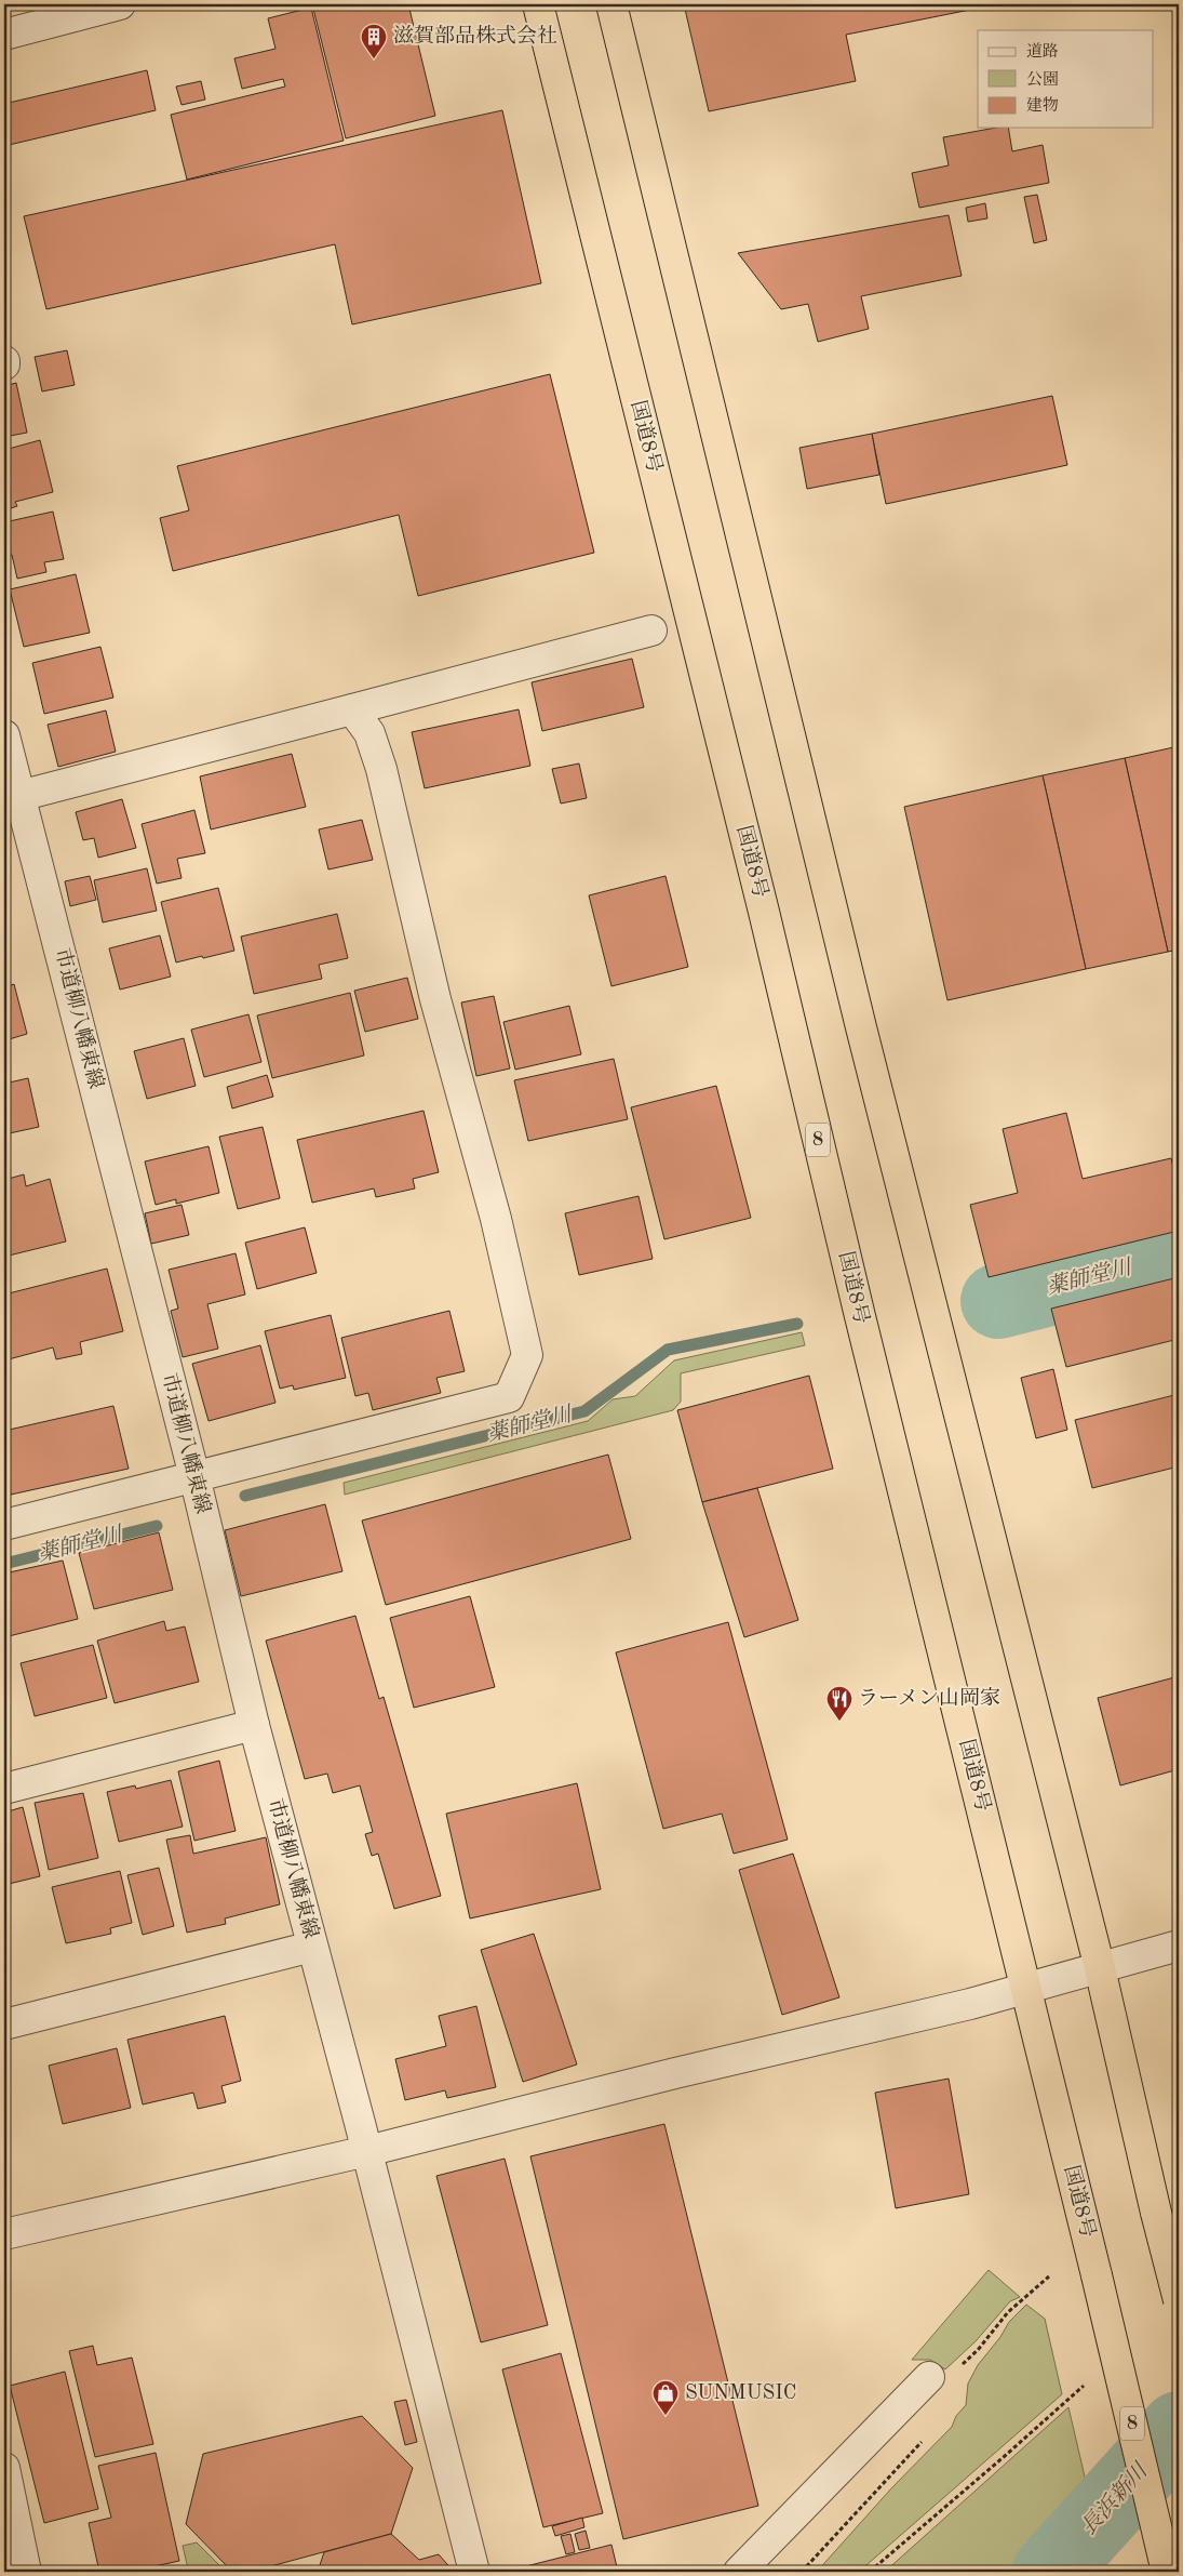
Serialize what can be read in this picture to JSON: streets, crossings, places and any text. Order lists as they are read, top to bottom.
{
  "streets": {
    "highway": ["国道8号", "8"],
    "street": ["市道柳八幡東線"]
  },
  "water": ["薬師堂川", "長浜新川"],
  "places": {
    "building": ["滋賀部品株式会社"],
    "restaurant": ["ラーメン山岡家"],
    "shop": ["SUNMUSIC"]
  },
  "legend": ["道路", "公園", "建物"]
}
